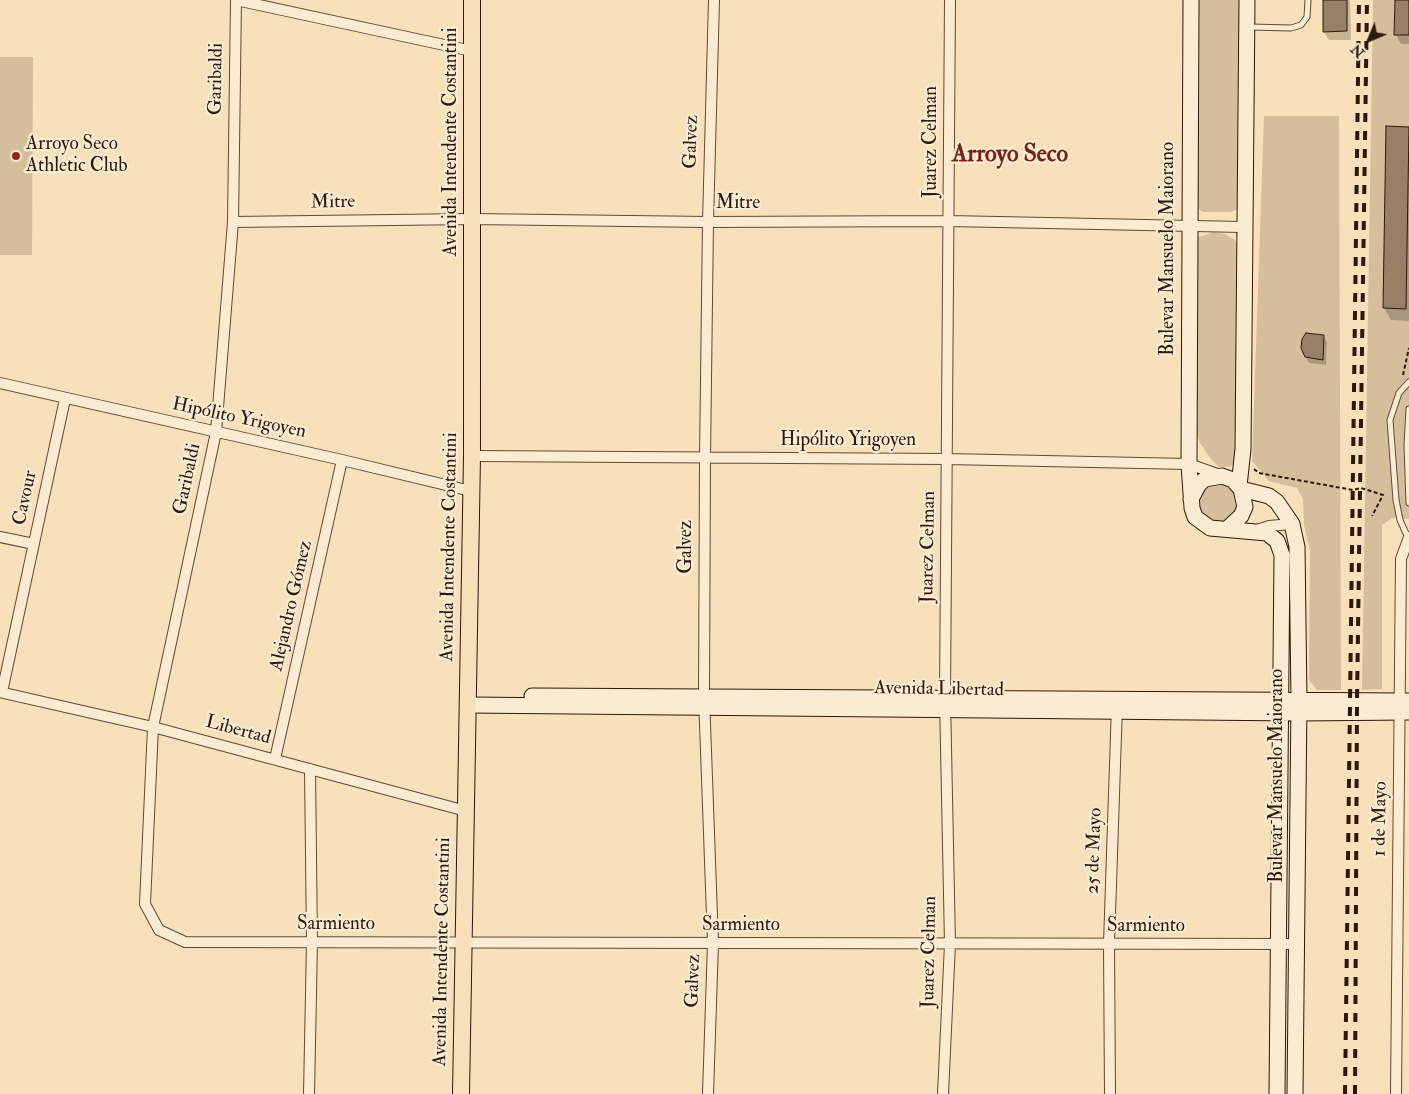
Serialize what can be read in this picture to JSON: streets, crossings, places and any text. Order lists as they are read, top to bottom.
{
  "streets": {
    "main road": ["Avenida Intendente Costantini", "Bulevar Mansuelo Maiorano", "Avenida Libertad"],
    "street": [
      "Garibaldi",
      "Galvez",
      "Juarez Celman",
      "Mitre",
      "Hipólito Yrigoyen",
      "Cavour",
      "Alejandro Gómez",
      "Libertad",
      "1 de Mayo",
      "25 de Mayo",
      "Sarmiento"
    ]
  },
  "crossings": [
    ["Garibaldi", "Mitre"],
    ["Garibaldi", "Hipólito Yrigoyen"],
    ["Garibaldi", "Libertad"],
    ["Garibaldi", "Sarmiento"],
    ["Avenida Intendente Costantini", "Mitre"],
    ["Avenida Intendente Costantini", "Hipólito Yrigoyen"],
    ["Avenida Intendente Costantini", "Avenida Libertad"],
    ["Avenida Intendente Costantini", "Libertad"],
    ["Avenida Intendente Costantini", "Sarmiento"],
    ["Galvez", "Mitre"],
    ["Galvez", "Hipólito Yrigoyen"],
    ["Galvez", "Avenida Libertad"],
    ["Galvez", "Sarmiento"],
    ["Juarez Celman", "Mitre"],
    ["Juarez Celman", "Hipólito Yrigoyen"],
    ["Juarez Celman", "Avenida Libertad"],
    ["Juarez Celman", "Sarmiento"],
    ["Mitre", "Bulevar Mansuelo Maiorano"],
    ["Bulevar Mansuelo Maiorano", "Hipólito Yrigoyen"],
    ["Bulevar Mansuelo Maiorano", "Avenida Libertad"],
    ["Bulevar Mansuelo Maiorano", "Sarmiento"],
    ["Hipólito Yrigoyen", "Cavour"],
    ["Hipólito Yrigoyen", "Alejandro Gómez"],
    ["Cavour", "Libertad"],
    ["Alejandro Gómez", "Libertad"],
    ["Avenida Libertad", "1 de Mayo"],
    ["Avenida Libertad", "25 de Mayo"],
    ["25 de Mayo", "Sarmiento"]
  ],
  "districts": ["Arroyo Seco"],
  "places": ["Arroyo Seco Athletic Club"],
  "north": "bottom left"
}
